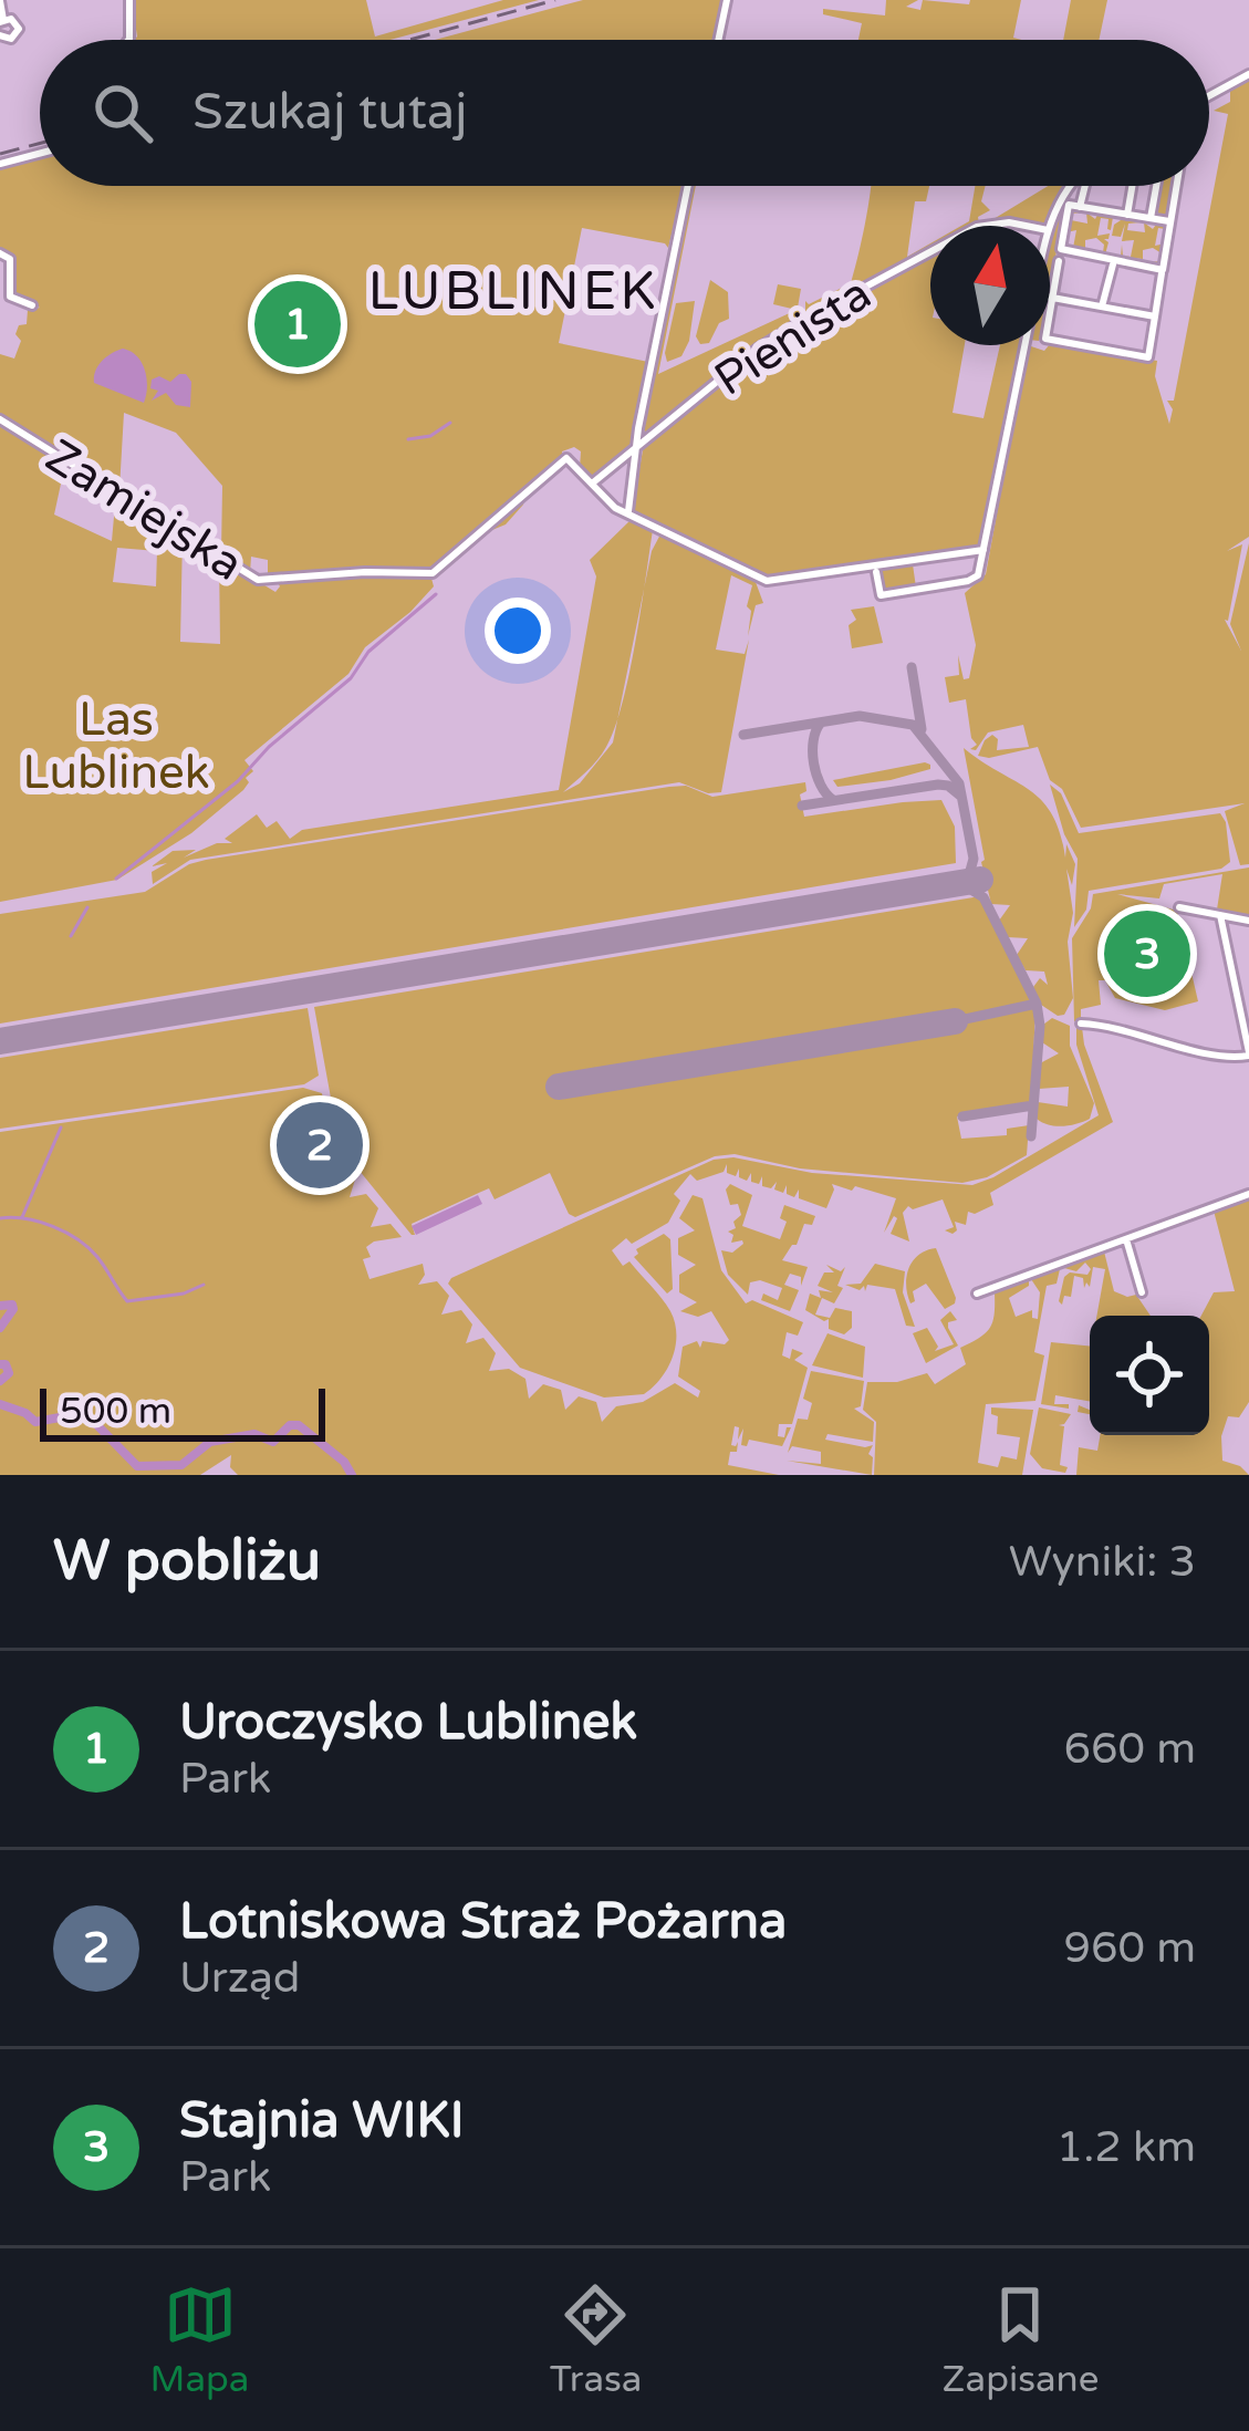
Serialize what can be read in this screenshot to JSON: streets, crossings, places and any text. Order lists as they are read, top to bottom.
{
  "streets": {
    "street": ["Pienista", "Zamiejska"]
  },
  "crossings": [
    ["Pienista", "Zamiejska"]
  ],
  "districts": ["LUBLINEK"],
  "parks": ["Las Lublinek"],
  "scale_bar": "500 m",
  "north": "top",
  "page": {
    "search": "Szukaj tutaj",
    "pins": ["1", "3", "2"],
    "scale": "500 m",
    "heading": ["W pobliżu", "Wyniki: 3"],
    "list": [
      {
        "mark": "1",
        "name": "Uroczysko Lublinek",
        "note": "Park",
        "value": "660 m"
      },
      {
        "mark": "2",
        "name": "Lotniskowa Straż Pożarna",
        "note": "Urząd",
        "value": "960 m"
      },
      {
        "mark": "3",
        "name": "Stajnia WIKI",
        "note": "Park",
        "value": "1.2 km"
      }
    ],
    "nav": ["Mapa", "Trasa", "Zapisane"]
  }
}
